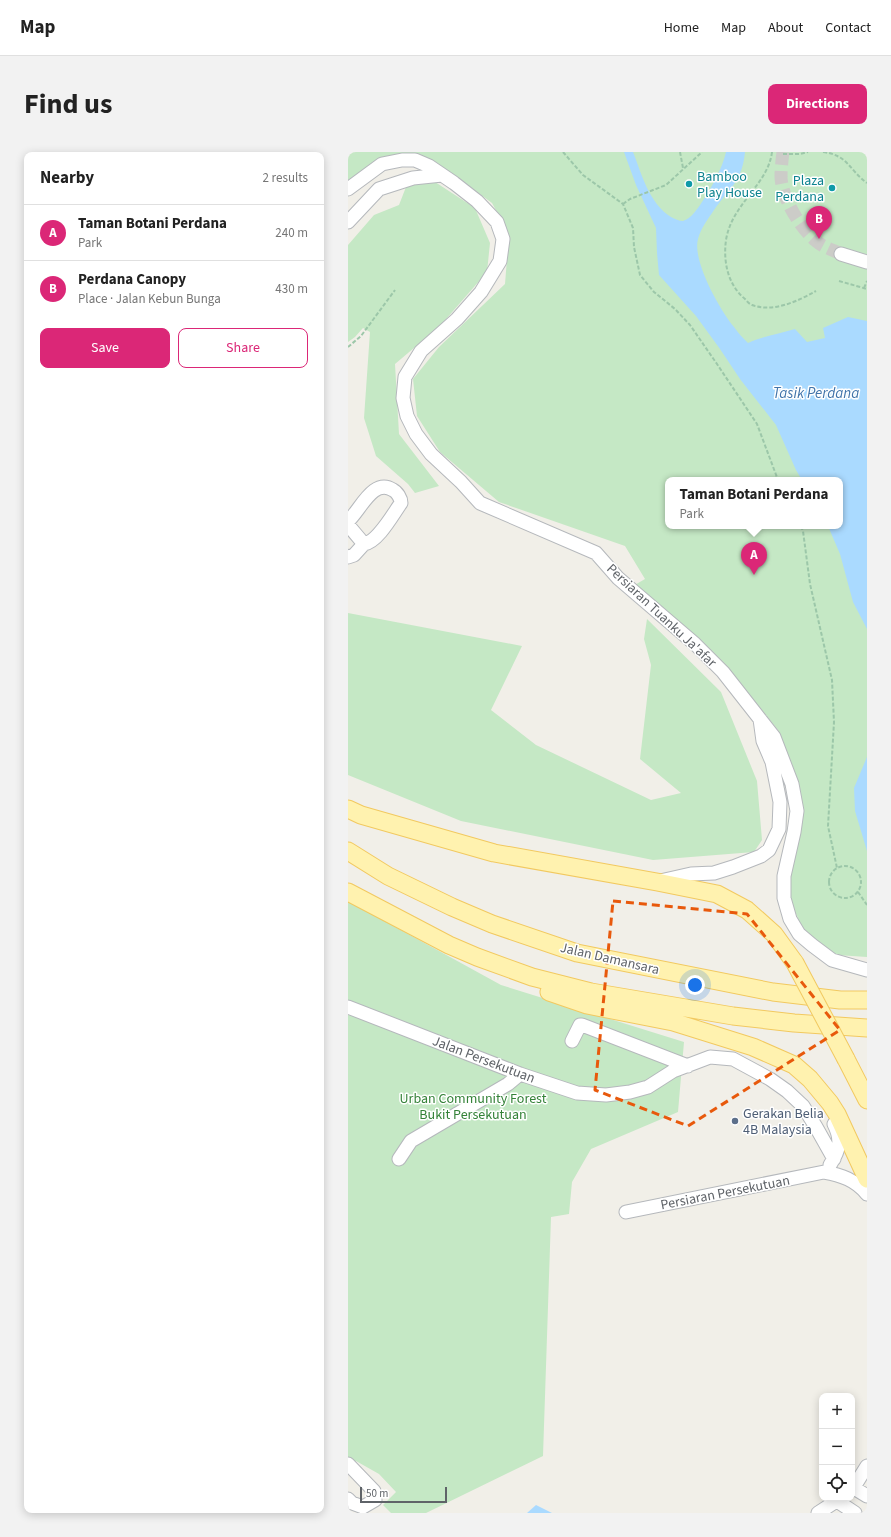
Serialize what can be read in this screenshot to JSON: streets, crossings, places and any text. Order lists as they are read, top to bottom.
{
  "streets": {
    "main road": ["Jalan Damansara"],
    "street": ["Persiaran Tuanku Ja'afar", "Jalan Persekutuan", "Persiaran Persekutuan"]
  },
  "water": ["Tasik Perdana"],
  "parks": ["Urban Community Forest Bukit Persekutuan"],
  "places": ["Bamboo Play House", "Plaza Perdana", "Gerakan Belia 4B Malaysia"],
  "scale_bar": "50 m",
  "page": {
    "header": "Map",
    "nav": [
      "Home",
      "Map",
      "About",
      "Contact"
    ],
    "title": "Find us",
    "buttons": [
      "Directions",
      ["Save", "Share"]
    ],
    "heading": ["Nearby", "2 results"],
    "list": [
      {
        "mark": "A",
        "name": "Taman Botani Perdana",
        "note": "Park",
        "value": "240 m"
      },
      {
        "mark": "B",
        "name": "Perdana Canopy",
        "note": "Place · Jalan Kebun Bunga",
        "value": "430 m"
      }
    ],
    "pins": ["B", "A"],
    "popup": ["Taman Botani Perdana", "Park"],
    "map_buttons": ["+", "−"],
    "scale": "50 m"
  }
}
